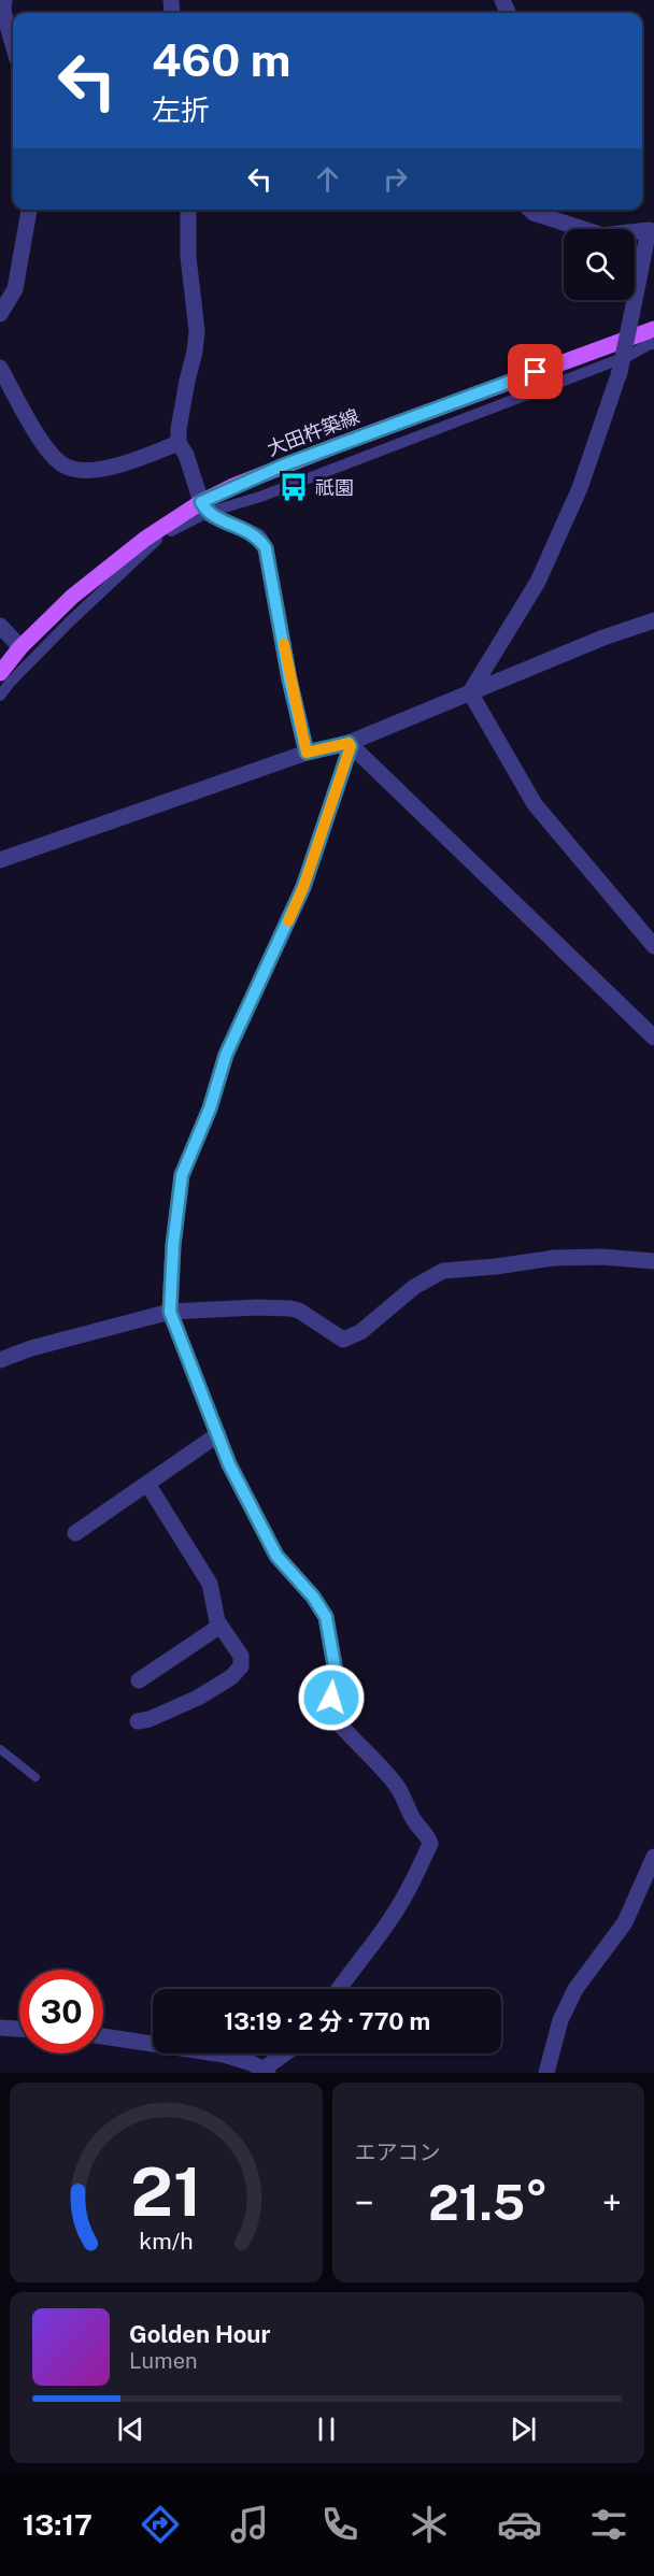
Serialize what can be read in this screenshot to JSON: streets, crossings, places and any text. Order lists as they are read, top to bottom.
{
  "streets": {
    "main road": ["大田杵築線"]
  },
  "places": {
    "bus stop": ["祇園"]
  },
  "page": {
    "turn": ["460 m", "左折"],
    "limit": "30",
    "trip": "13:19 · 2 分 · 770 m",
    "tile": "エアコン",
    "heat": ["−", "21.5°", "+"],
    "song": ["Golden Hour", "Lumen"],
    "tabs": "13:17",
    "gauge": ["21", "km/h"]
  }
}
